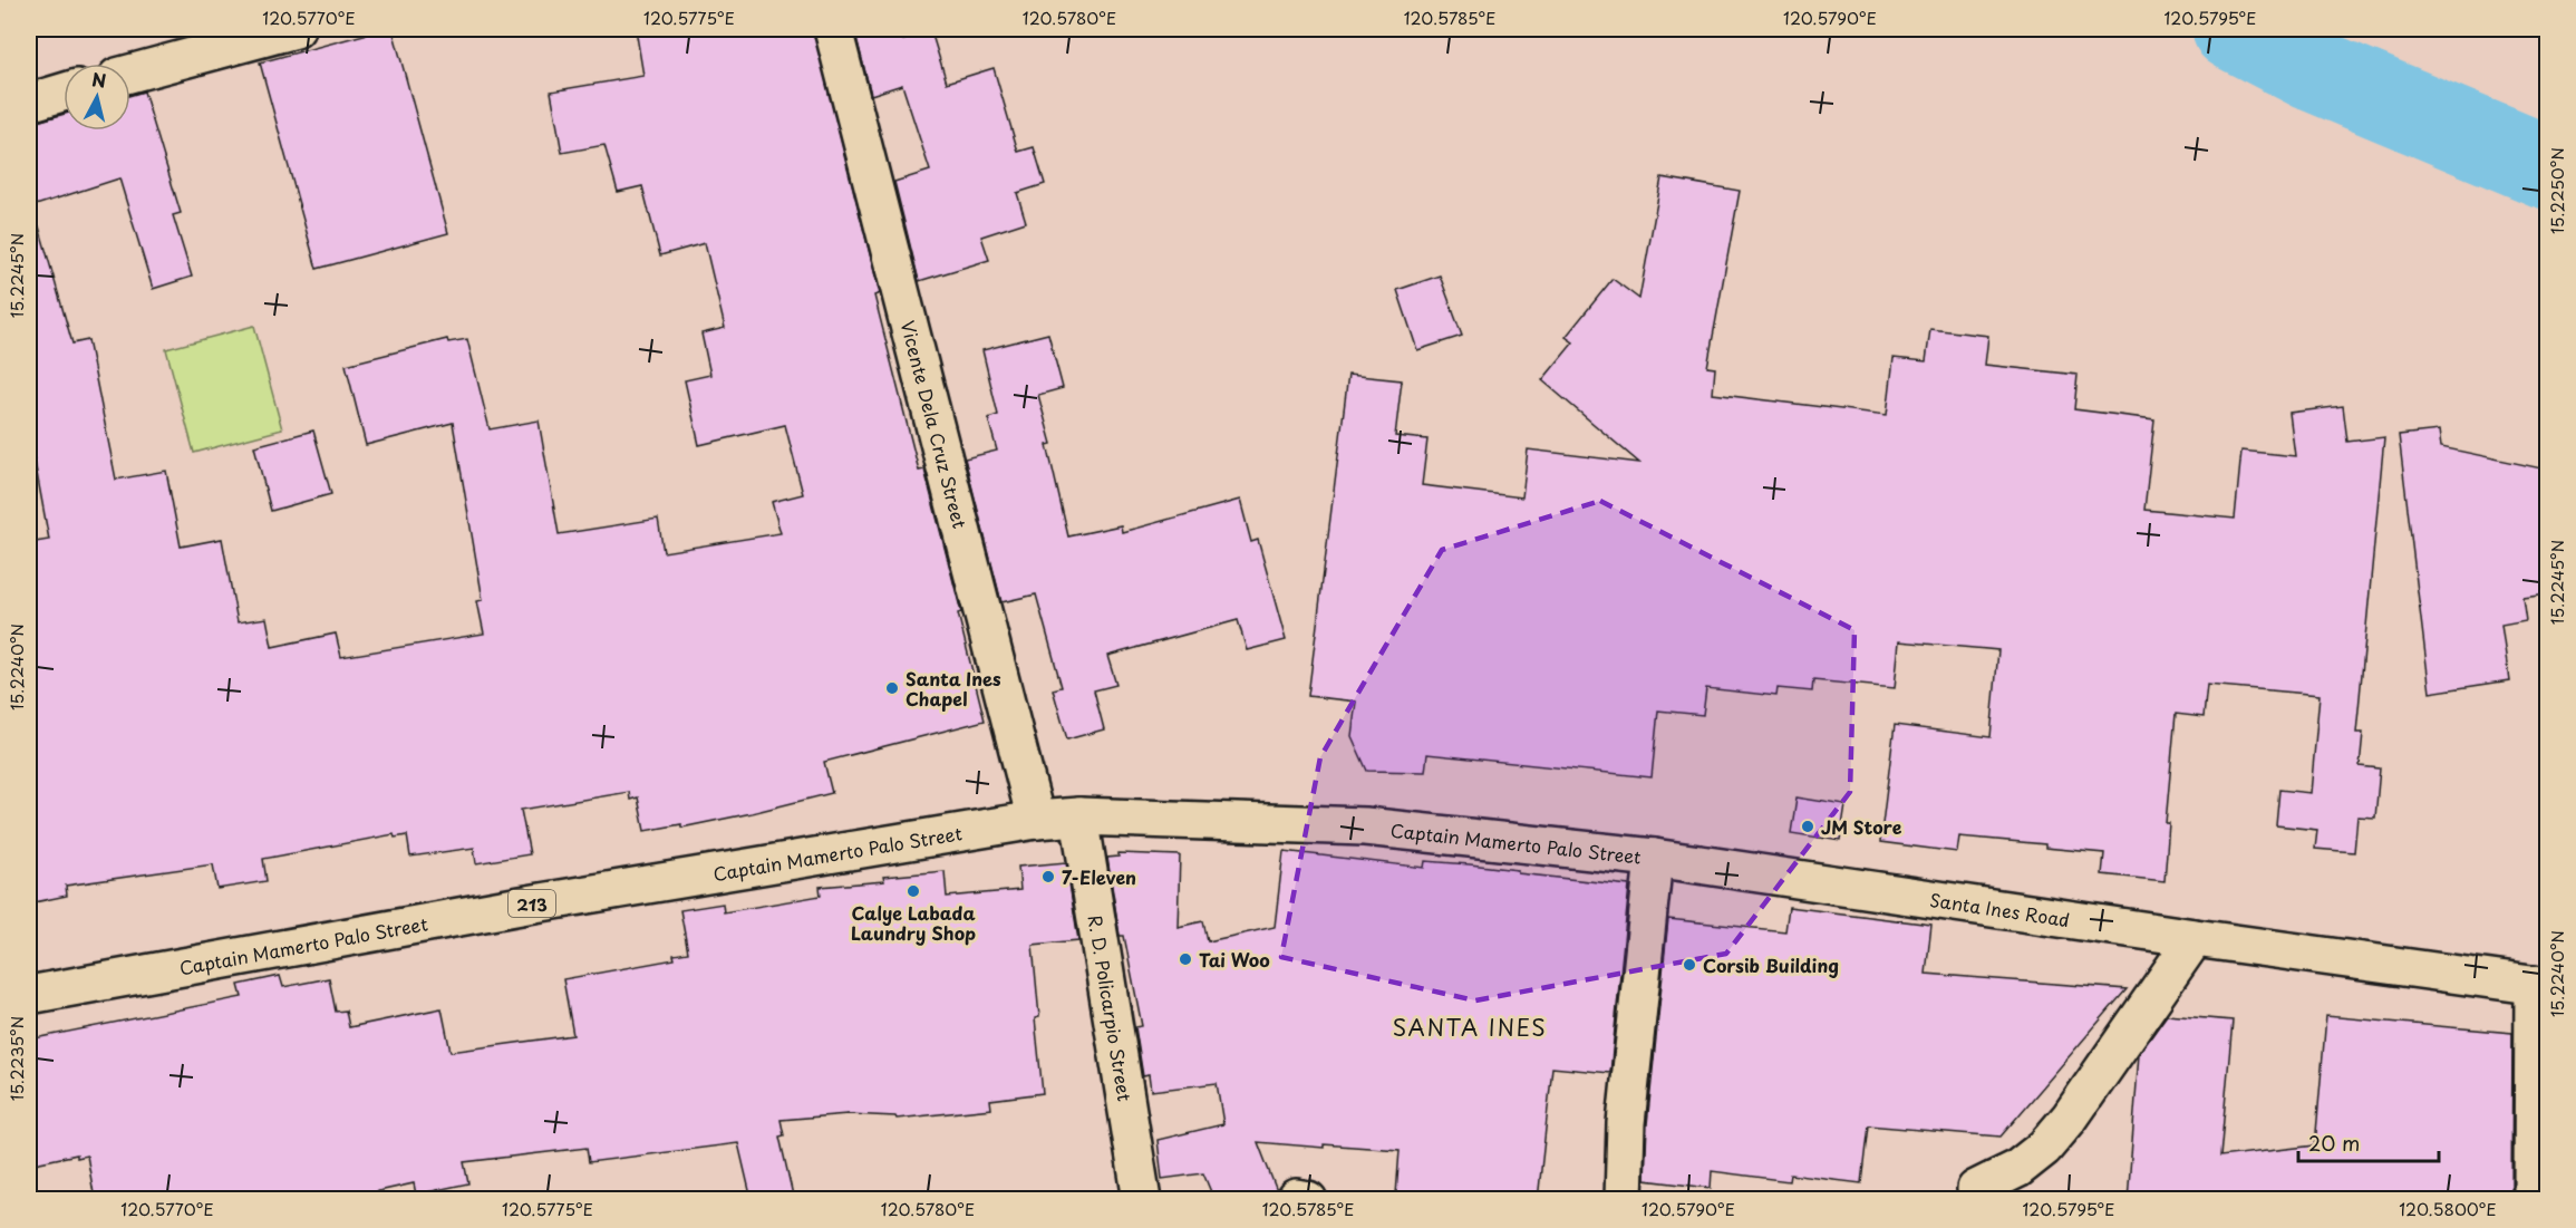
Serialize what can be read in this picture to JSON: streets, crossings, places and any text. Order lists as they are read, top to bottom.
{
  "streets": {
    "main road": [
      "Vicente Dela Cruz Street",
      "Captain Mamerto Palo Street",
      "213",
      "Santa Ines Road",
      "R. D. Policarpio Street"
    ]
  },
  "crossings": [
    ["Vicente Dela Cruz Street", "Captain Mamerto Palo Street"],
    ["Captain Mamerto Palo Street", "Santa Ines Road"],
    ["Captain Mamerto Palo Street", "R. D. Policarpio Street"]
  ],
  "districts": ["SANTA INES"],
  "places": [
    "Santa Ines Chapel",
    "JM Store",
    "7-Eleven",
    "Calye Labada Laundry Shop",
    "Tai Woo",
    "Corsib Building"
  ],
  "scale_bar": "20 m",
  "north": "top",
  "coordinates": [
    "120.5770°E",
    "120.5775°E",
    "120.5780°E",
    "120.5785°E",
    "120.5790°E",
    "120.5795°E",
    "15.2250°N",
    "15.2245°N",
    "15.2240°N",
    "15.2235°N",
    "120.5800°E"
  ]
}
